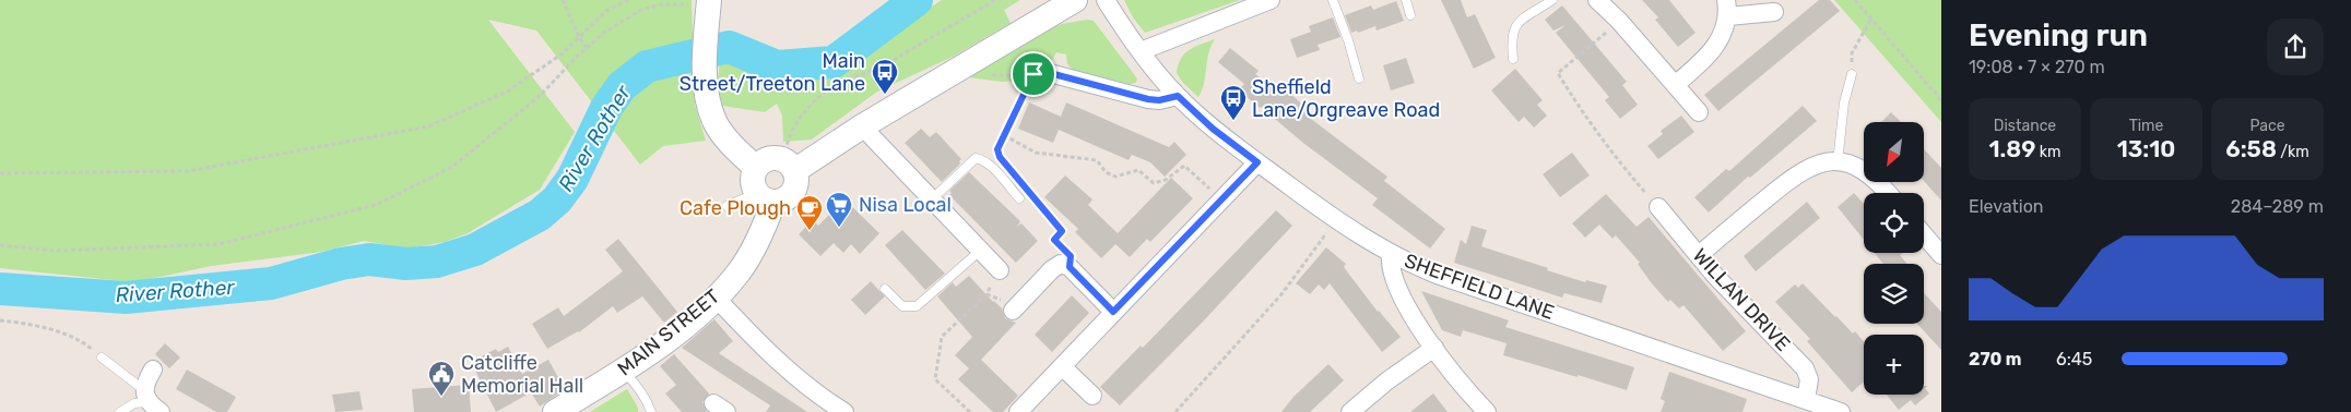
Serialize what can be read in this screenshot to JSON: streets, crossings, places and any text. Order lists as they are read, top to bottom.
{
  "streets": {
    "main road": ["MAIN STREET"],
    "street": ["SHEFFIELD LANE", "WILLAN DRIVE"]
  },
  "crossings": [
    ["SHEFFIELD LANE", "WILLAN DRIVE"]
  ],
  "water": ["River Rother"],
  "places": {
    "bus stop": ["Main Street/Treeton Lane", "Sheffield Lane/Orgreave Road"],
    "supermarket": ["Nisa Local"],
    "cafe": ["Cafe Plough"],
    "public building": ["Catcliffe Memorial Hall"]
  },
  "north": "bottom left",
  "page": {
    "heading": ["Evening run", "19:08 · 7 × 270 m"],
    "stats": [
      ["Distance", "1.89 km"],
      ["Time", "13:10"],
      ["Pace", "6:58 /km"]
    ],
    "map_buttons": "+",
    "chart": ["Elevation", "284–289 m"],
    "list": [
      {
        "name": "270 m",
        "note": "6:45"
      }
    ]
  }
}
